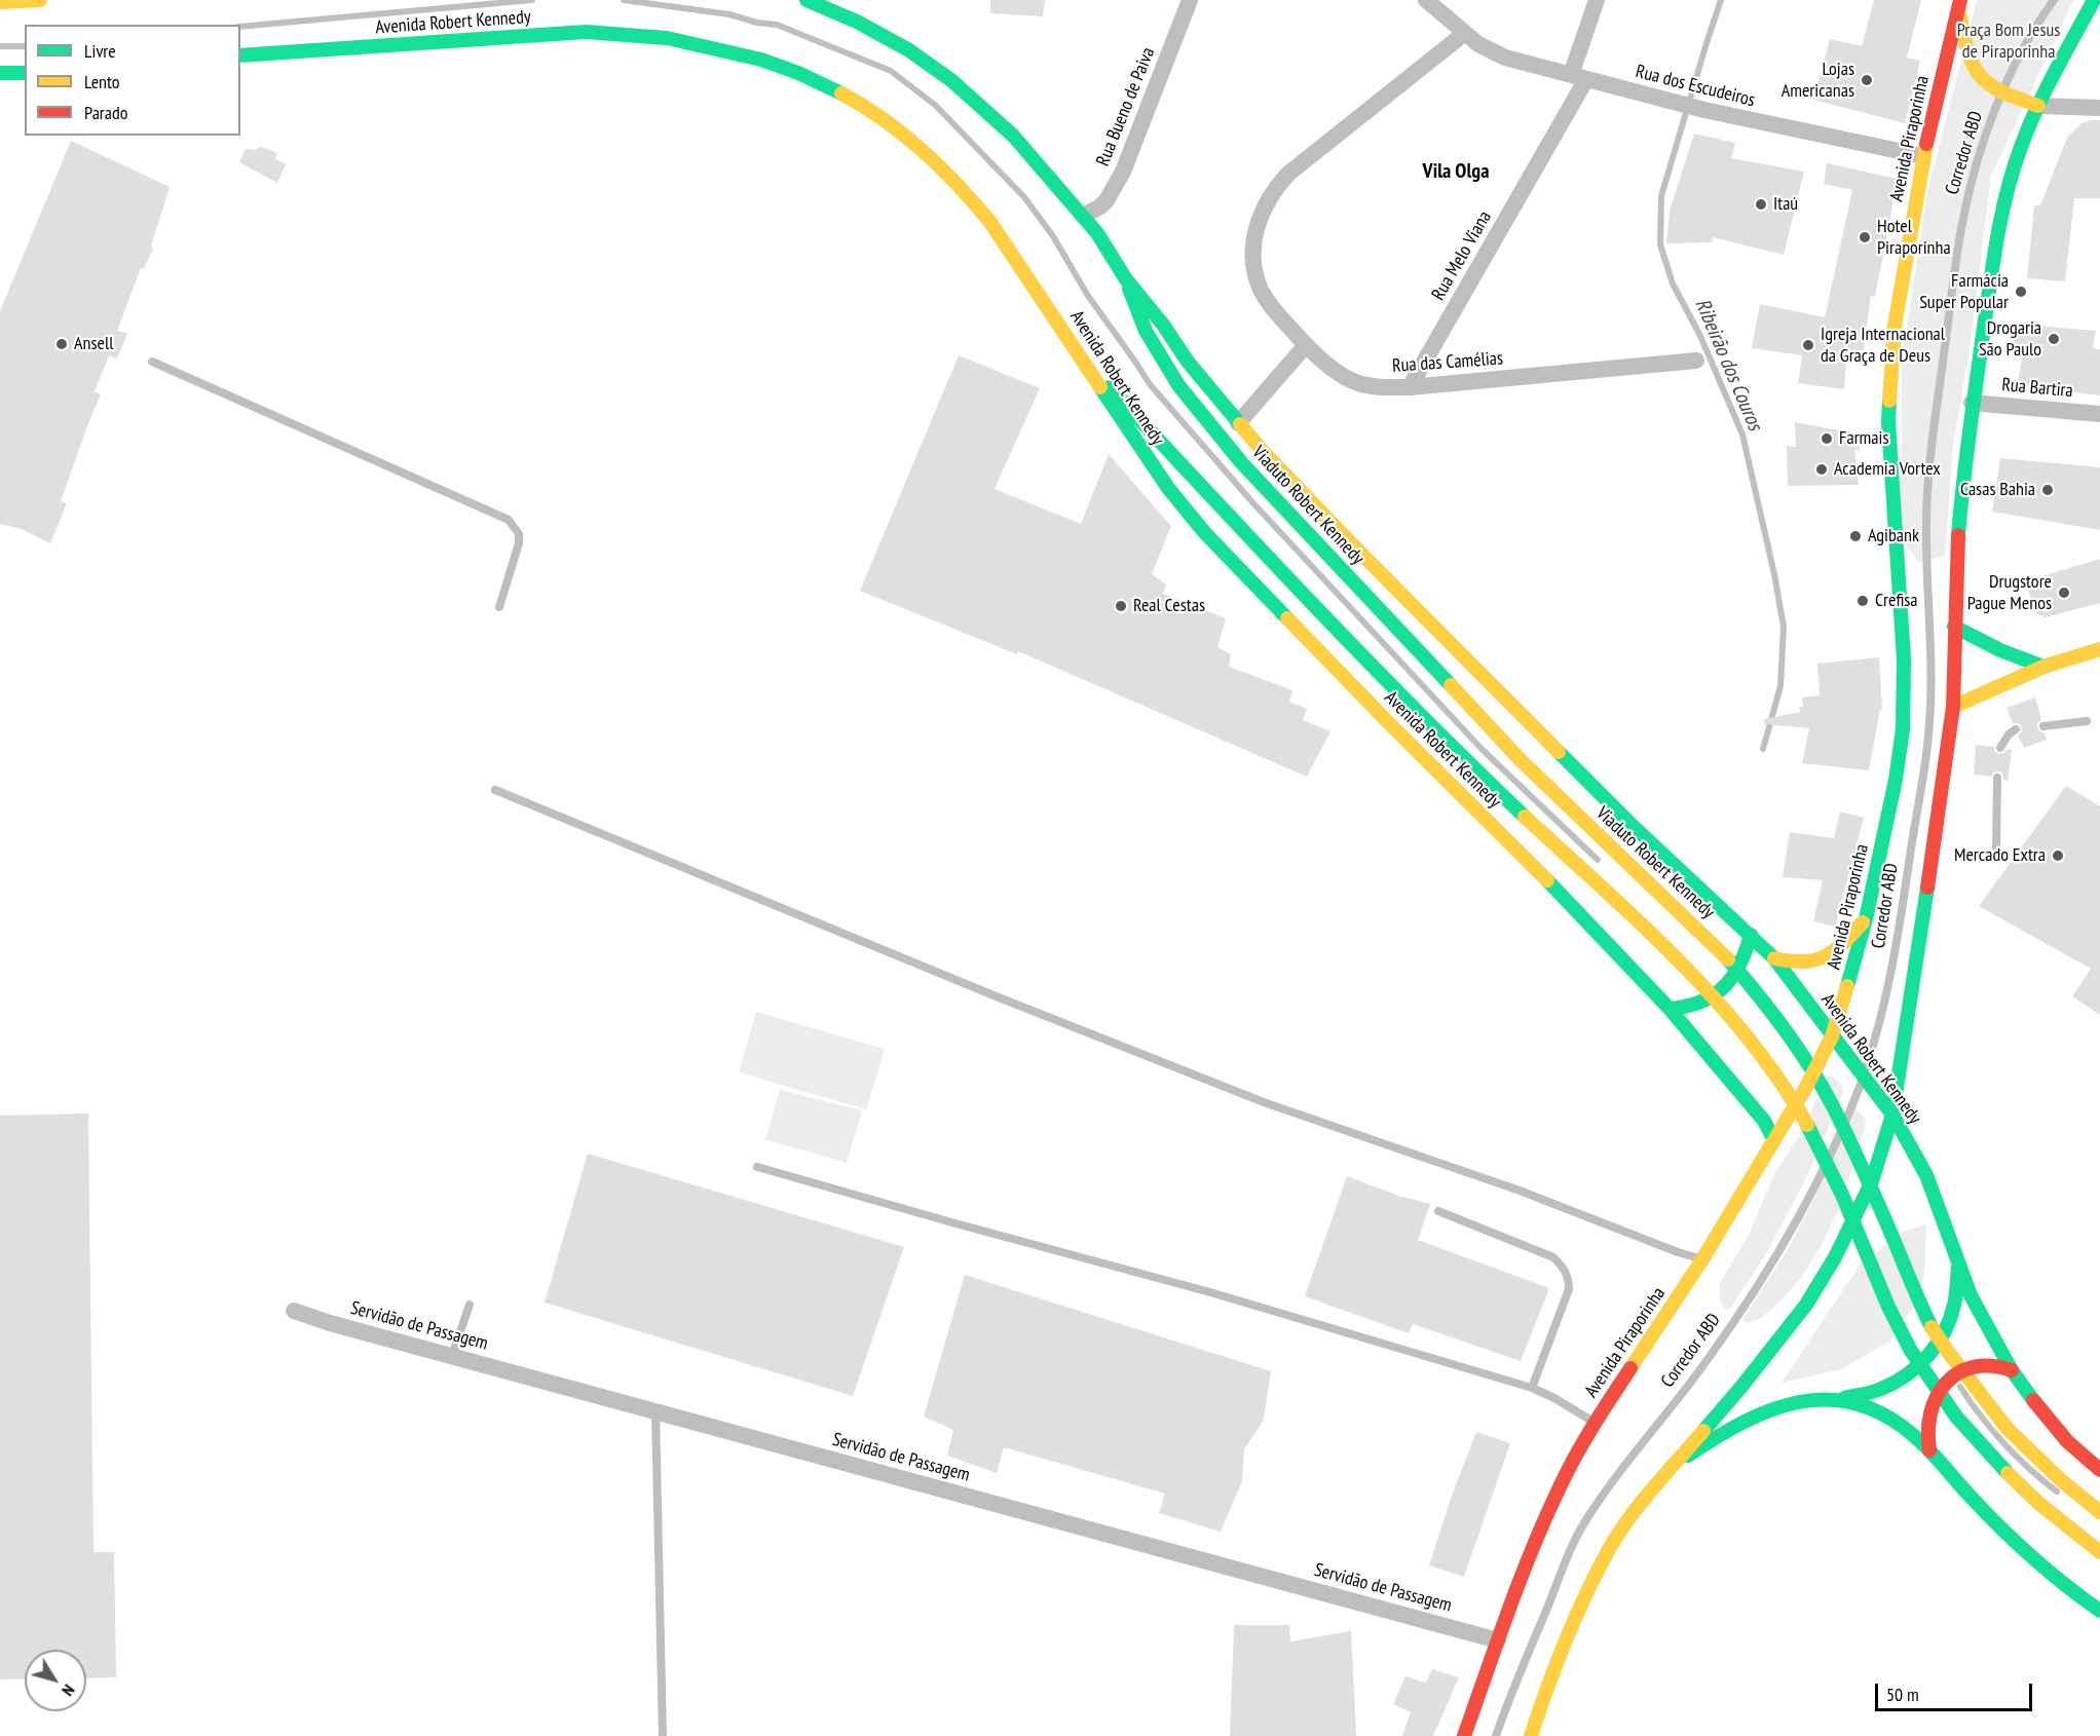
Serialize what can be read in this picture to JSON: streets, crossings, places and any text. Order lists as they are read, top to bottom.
{
  "streets": {
    "main road": ["Avenida Robert Kennedy", "Avenida Piraporinha", "Viaduto Robert Kennedy"],
    "street": [
      "Rua dos Escudeiros",
      "Rua Bueno de Paiva",
      "Rua Melo Viana",
      "Rua das Camélias",
      "Rua Bartira",
      "Servidão de Passagem"
    ],
    "lane": ["Corredor ABD"]
  },
  "crossings": [
    ["Avenida Robert Kennedy", "Rua Bueno de Paiva"],
    ["Avenida Robert Kennedy", "Avenida Piraporinha"],
    ["Avenida Robert Kennedy", "Corredor ABD"],
    ["Avenida Robert Kennedy", "Viaduto Robert Kennedy"],
    ["Rua dos Escudeiros", "Avenida Piraporinha"],
    ["Rua dos Escudeiros", "Rua Melo Viana"],
    ["Rua dos Escudeiros", "Rua das Camélias"],
    ["Avenida Piraporinha", "Servidão de Passagem"],
    ["Rua Melo Viana", "Rua das Camélias"]
  ],
  "districts": ["Vila Olga"],
  "water": ["Ribeirão dos Couros"],
  "parks": ["Praça Bom Jesus de Piraporinha"],
  "places": [
    "Lojas Americanas",
    "Itaú",
    "Hotel Piraporinha",
    "Farmácia Super Popular",
    "Drogaria São Paulo",
    "Ansell",
    "Igreja Internacional da Graça de Deus",
    "Farmais",
    "Academia Vortex",
    "Casas Bahia",
    "Agibank",
    "Drugstore Pague Menos",
    "Crefisa",
    "Real Cestas",
    "Mercado Extra"
  ],
  "legend": ["Livre", "Lento", "Parado"],
  "scale_bar": "50 m",
  "north": "bottom right"
}
